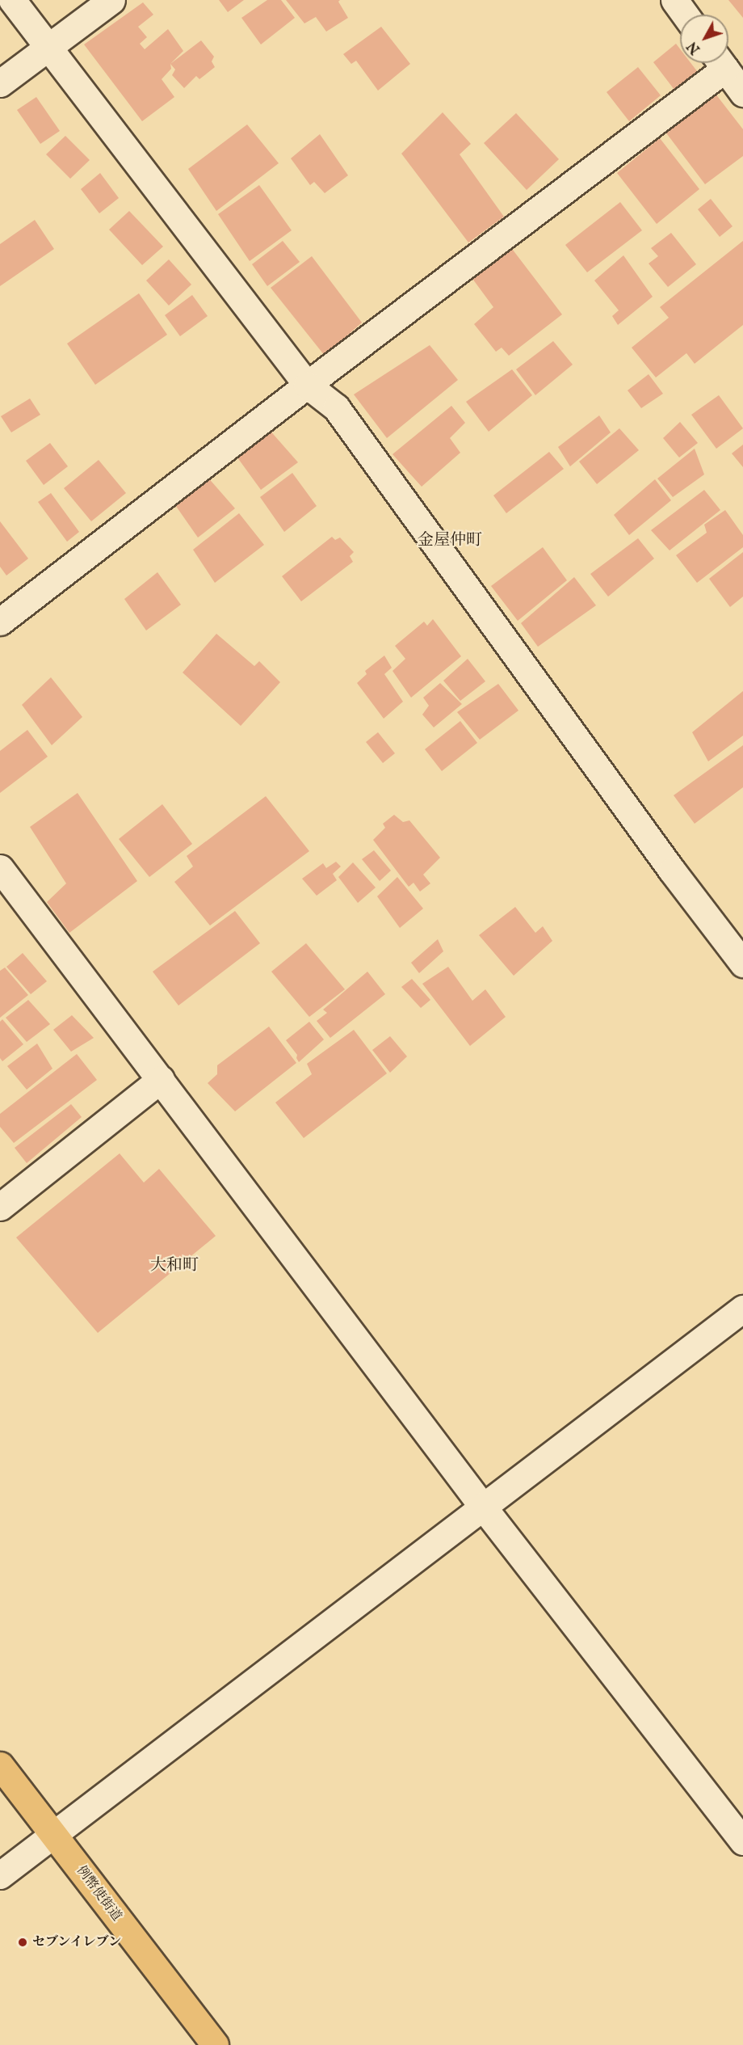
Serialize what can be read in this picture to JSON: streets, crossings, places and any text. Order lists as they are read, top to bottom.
{
  "streets": {
    "main road": ["例幣使街道"]
  },
  "districts": ["金屋仲町", "大和町"],
  "places": ["セブンイレブン"],
  "north": "bottom left"
}
